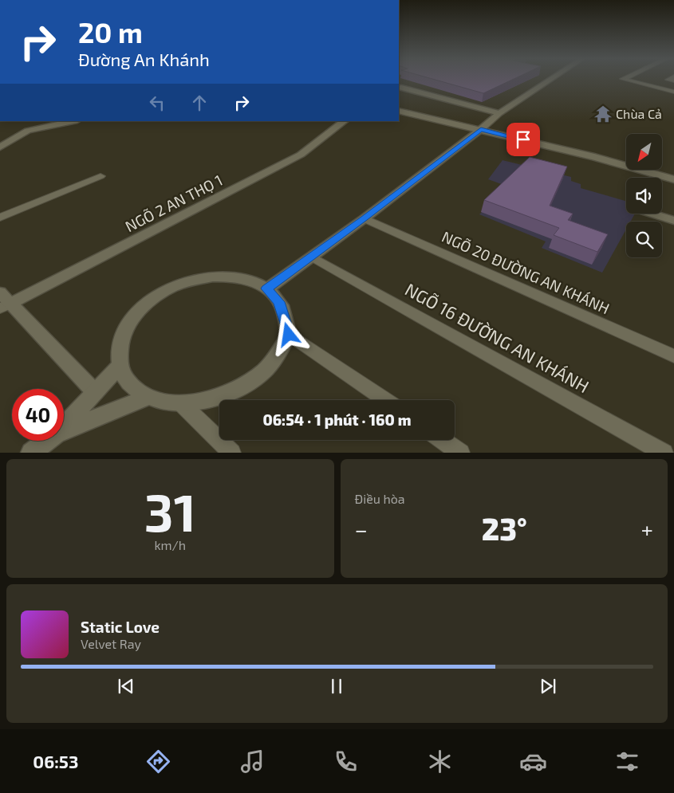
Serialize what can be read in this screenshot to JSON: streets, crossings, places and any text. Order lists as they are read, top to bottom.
{
  "streets": {
    "street": ["NGÕ 2 AN THỌ 1"],
    "lane": ["NGÕ 20 ĐƯỜNG AN KHÁNH", "NGÕ 16 ĐƯỜNG AN KHÁNH"]
  },
  "places": {
    "temple": ["Chùa Cả"]
  },
  "north": "bottom left",
  "page": {
    "turn": ["20 m", "Đường An Khánh"],
    "limit": "40",
    "trip": "06:54 · 1 phút · 160 m",
    "tile": [
      ["31", "km/h"],
      "Điều hòa"
    ],
    "heat": ["−", "23°", "+"],
    "song": ["Static Love", "Velvet Ray"],
    "tabs": "06:53"
  }
}
